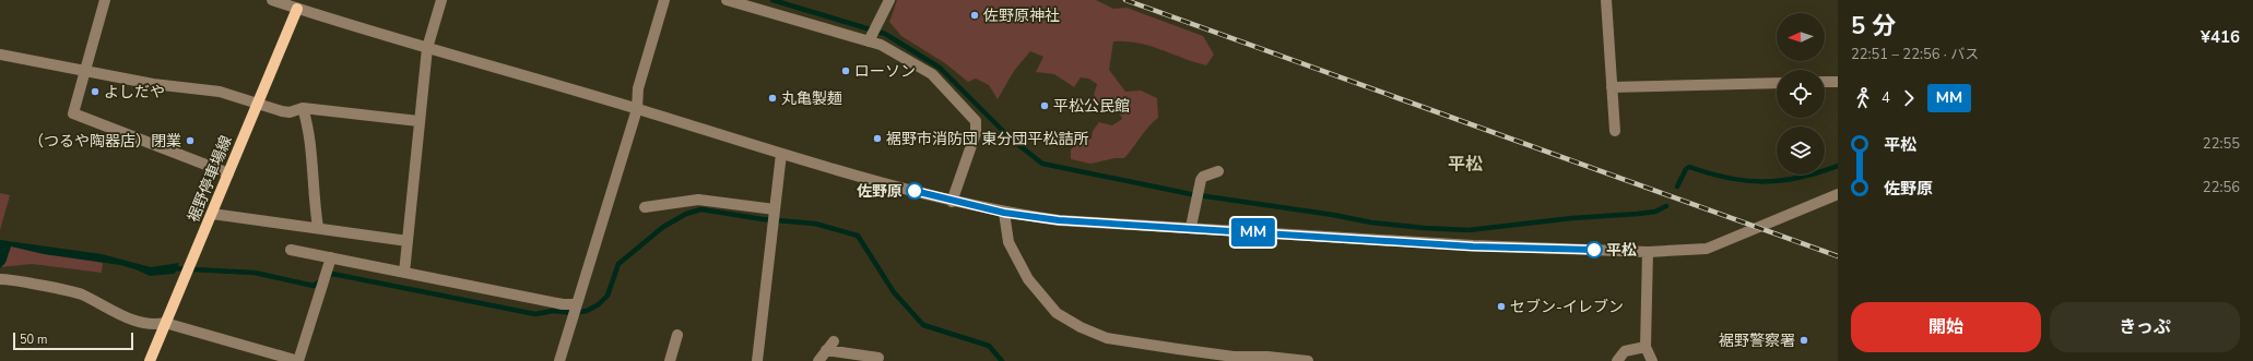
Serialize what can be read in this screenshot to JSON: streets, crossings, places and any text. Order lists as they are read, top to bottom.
{
  "streets": {
    "main road": ["裾野停車場線"]
  },
  "districts": ["平松"],
  "places": [
    "佐野原神社",
    "ローソン",
    "よしだや",
    "丸亀製麺",
    "平松公民館",
    "裾野市消防団 東分団平松詰所",
    "（つるや陶器店）閉業",
    "佐野原",
    "平松",
    "セブン-イレブン",
    "裾野警察署"
  ],
  "lines": ["bus line MM"],
  "scale_bar": "50 m",
  "north": "left",
  "page": {
    "on_map": "MM",
    "heading": ["5 分", "22:51 – 22:56 · バス", "¥416"],
    "legs": ["4", "MM"],
    "list": [
      {
        "name": "平松",
        "value": "22:55"
      },
      {
        "name": "佐野原",
        "value": "22:56"
      }
    ],
    "buttons": ["開始", "きっぷ"],
    "scale": "50 m"
  }
}
